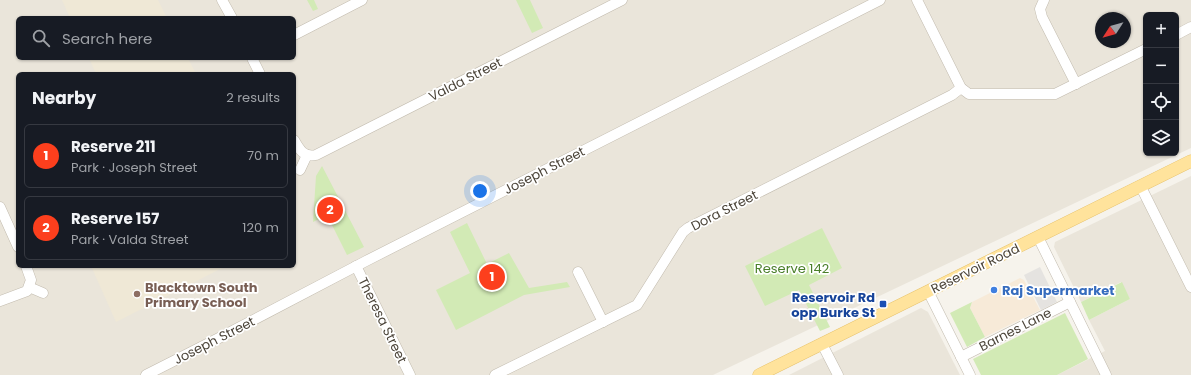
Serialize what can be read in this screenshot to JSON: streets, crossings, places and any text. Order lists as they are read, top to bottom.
{
  "streets": {
    "main road": ["Reservoir Road"],
    "street": [
      "Valda Street",
      "Joseph Street",
      "Dora Street",
      "Theresa Street",
      "Barnes Lane"
    ]
  },
  "crossings": [
    ["Joseph Street", "Theresa Street"]
  ],
  "parks": ["Reserve 142"],
  "places": {
    "other": ["Raj Supermarket", "Blacktown South Primary School"],
    "transit": ["Reservoir Rd opp Burke St"]
  },
  "north": "bottom left",
  "page": {
    "map_buttons": ["+", "−"],
    "search": "Search here",
    "heading": ["Nearby", "2 results"],
    "list": [
      {
        "mark": "1",
        "name": "Reserve 211",
        "note": "Park · Joseph Street",
        "value": "70 m"
      },
      {
        "mark": "2",
        "name": "Reserve 157",
        "note": "Park · Valda Street",
        "value": "120 m"
      }
    ],
    "pins": ["2", "1"]
  }
}
